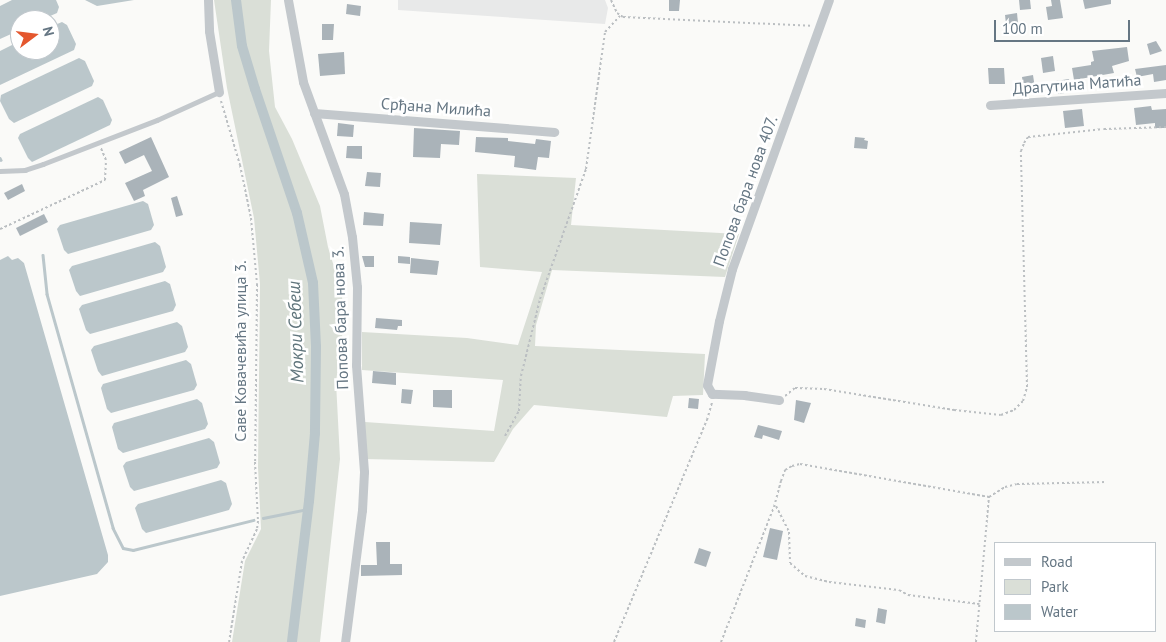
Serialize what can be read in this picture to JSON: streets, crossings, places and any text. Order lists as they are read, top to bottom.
{
  "streets": {
    "street": [
      "Драгутина Матића",
      "Срђана Милића",
      "Попова бара нова 407.",
      "Попова бара нова 3."
    ],
    "path": ["Саве Ковачевића улица 3."]
  },
  "crossings": [
    ["Срђана Милића", "Попова бара нова 3."]
  ],
  "water": ["Мокри Себеш"],
  "legend": ["Road", "Park", "Water"],
  "scale_bar": "100 m",
  "north": "right"
}
